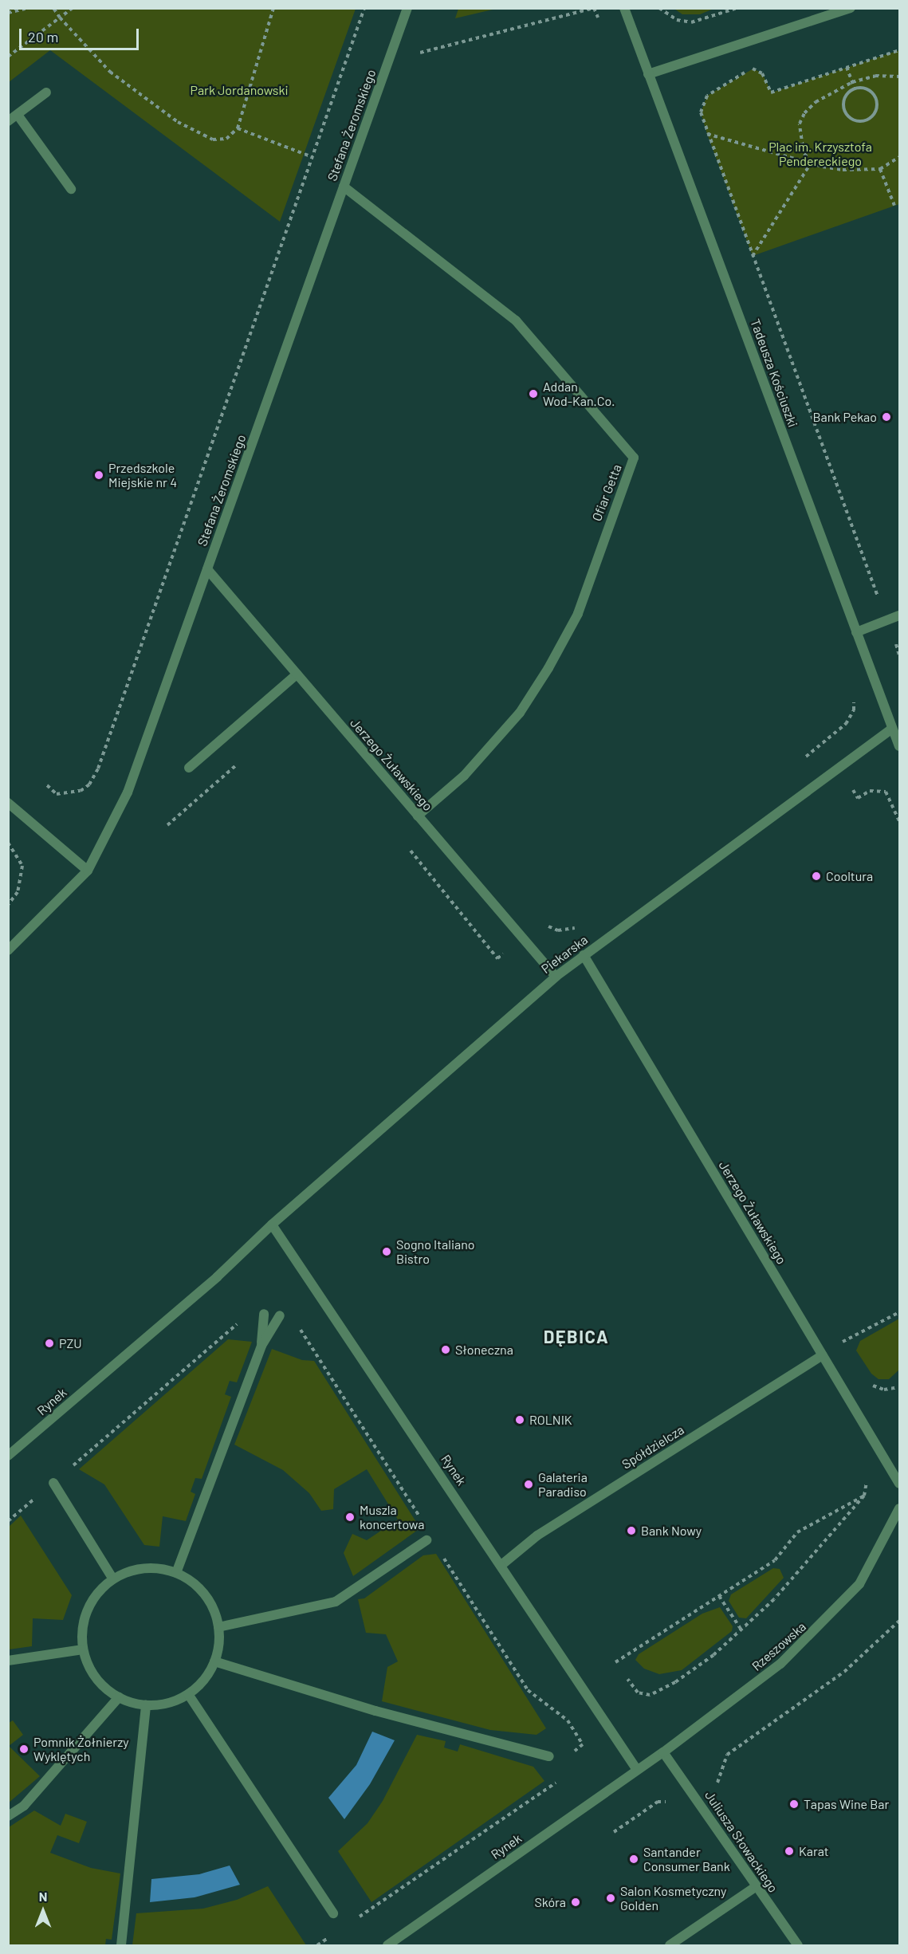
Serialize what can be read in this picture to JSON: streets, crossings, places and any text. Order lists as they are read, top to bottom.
{
  "streets": {
    "street": [
      "Stefana Żeromskiego",
      "Tadeusza Kościuszki",
      "Ofiar Getta",
      "Jerzego Żuławskiego",
      "Piekarska",
      "Rynek",
      "Spółdzielcza",
      "Rzeszowska",
      "Juliusza Słowackiego"
    ]
  },
  "crossings": [
    ["Stefana Żeromskiego", "Ofiar Getta"],
    ["Stefana Żeromskiego", "Jerzego Żuławskiego"],
    ["Tadeusza Kościuszki", "Piekarska"],
    ["Ofiar Getta", "Jerzego Żuławskiego"],
    ["Jerzego Żuławskiego", "Piekarska"],
    ["Jerzego Żuławskiego", "Spółdzielcza"],
    ["Piekarska", "Rynek"],
    ["Rynek", "Spółdzielcza"],
    ["Rynek", "Rzeszowska"],
    ["Rzeszowska", "Juliusza Słowackiego"]
  ],
  "districts": ["DĘBICA"],
  "parks": ["Park Jordanowski", "Plac im. Krzysztofa Pendereckiego"],
  "places": [
    "Addan Wod-Kan.Co.",
    "Bank Pekao",
    "Przedszkole Miejskie nr 4",
    "Cooltura",
    "Sogno Italiano Bistro",
    "PZU",
    "Słoneczna",
    "ROLNIK",
    "Galateria Paradiso",
    "Muszla koncertowa",
    "Bank Nowy",
    "Pomnik Żołnierzy Wyklętych",
    "Tapas Wine Bar",
    "Karat",
    "Santander Consumer Bank",
    "Salon Kosmetyczny Golden",
    "Skóra"
  ],
  "scale_bar": "20 m",
  "north": "top"
}
